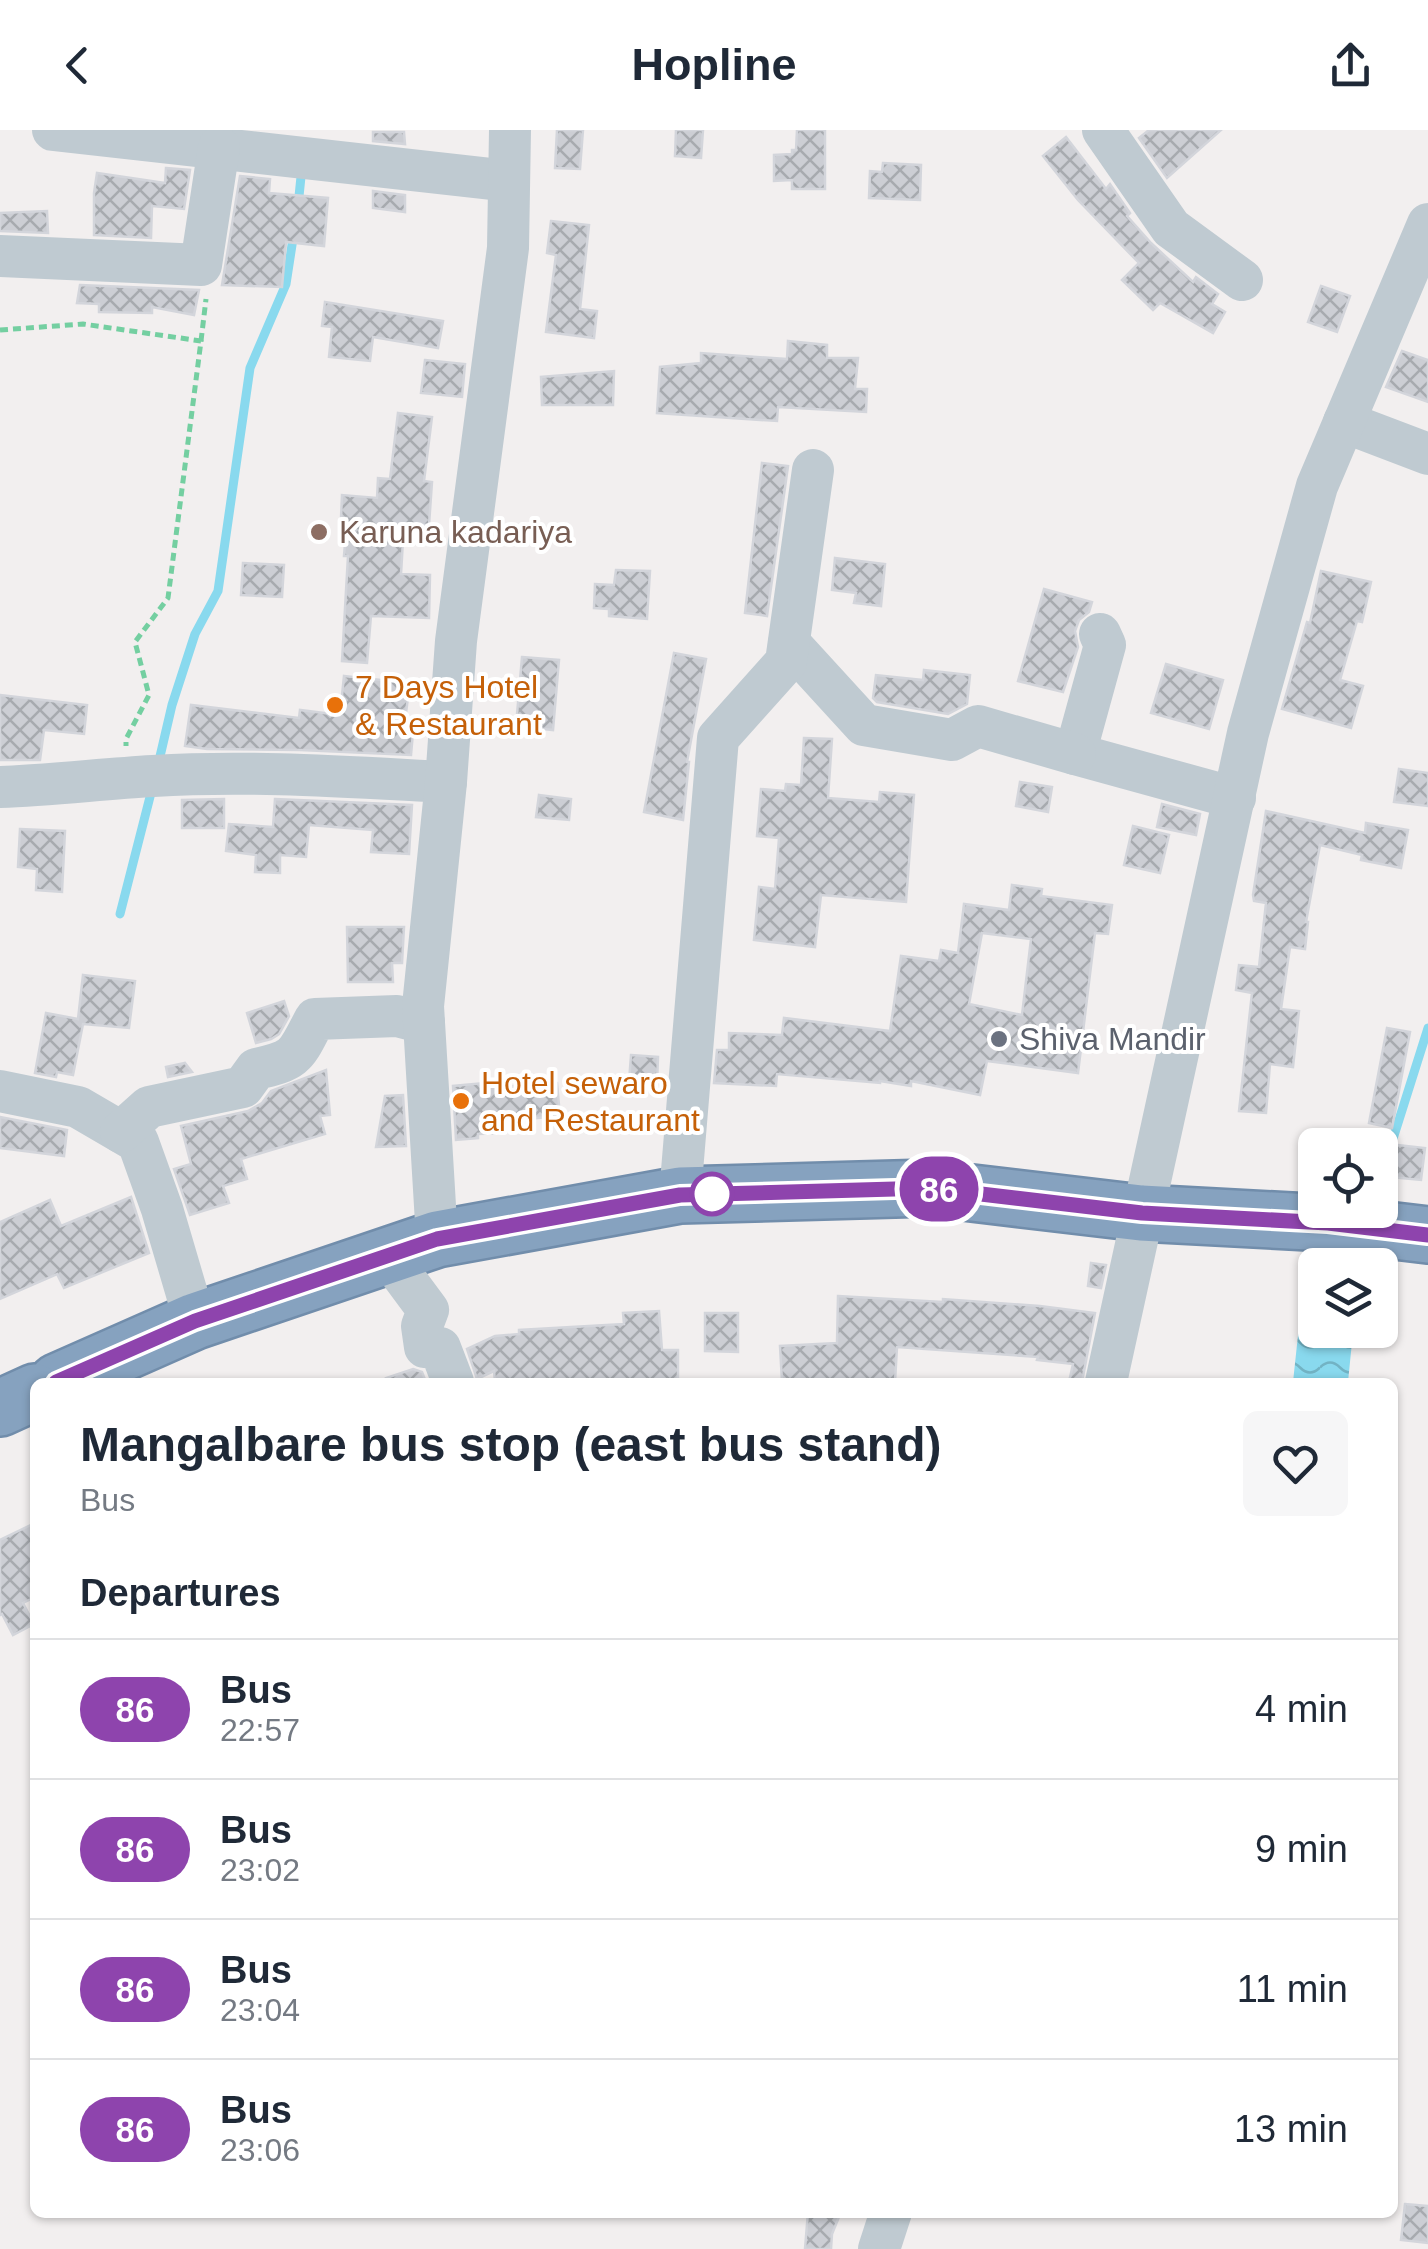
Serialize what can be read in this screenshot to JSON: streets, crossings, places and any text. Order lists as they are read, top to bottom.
{
  "places": [
    "Karuna kadariya",
    "7 Days Hotel & Restaurant",
    "Shiva Mandir",
    "Hotel sewaro and Restaurant"
  ],
  "lines": ["bus line 86"],
  "page": {
    "header": "Hopline",
    "on_map": "86",
    "heading": [
      ["Mangalbare bus stop (east bus stand)", "Bus"],
      "Departures"
    ],
    "list": [
      {
        "mark": "86",
        "name": "Bus",
        "note": "22:57",
        "value": "4 min"
      },
      {
        "mark": "86",
        "name": "Bus",
        "note": "23:02",
        "value": "9 min"
      },
      {
        "mark": "86",
        "name": "Bus",
        "note": "23:04",
        "value": "11 min"
      },
      {
        "mark": "86",
        "name": "Bus",
        "note": "23:06",
        "value": "13 min"
      }
    ]
  }
}
